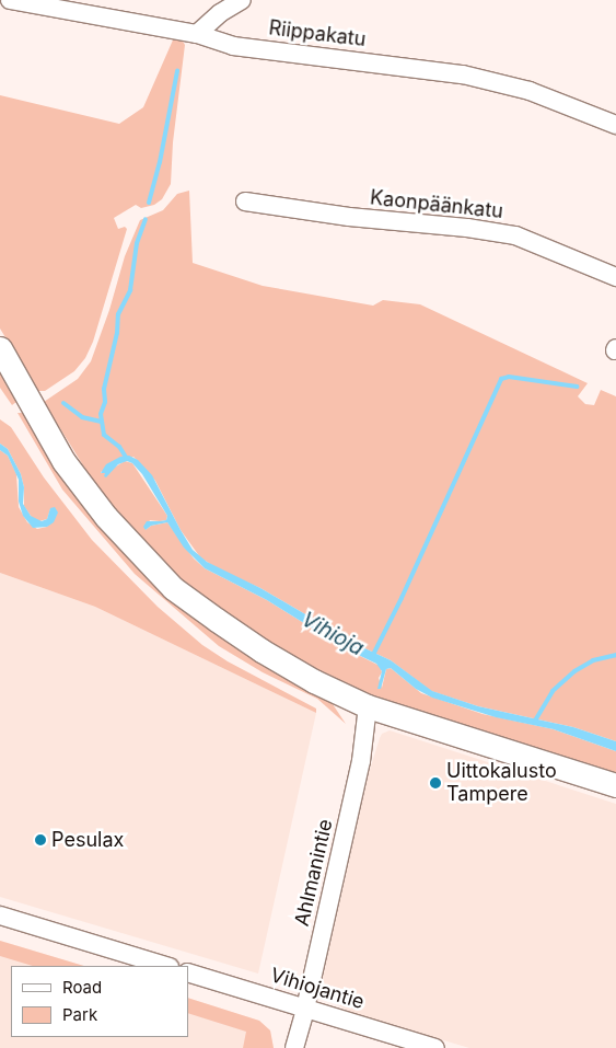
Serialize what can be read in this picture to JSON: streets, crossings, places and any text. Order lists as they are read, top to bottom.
{
  "streets": {
    "street": [
      "Riippakatu",
      "Kaonpäänkatu",
      "Ahlmanintie",
      "Vihiojantie"
    ]
  },
  "crossings": [
    ["Ahlmanintie", "Vihiojantie"]
  ],
  "water": ["Vihioja"],
  "places": ["Uittokalusto Tampere", "Pesulax"],
  "legend": ["Road", "Park"]
}
